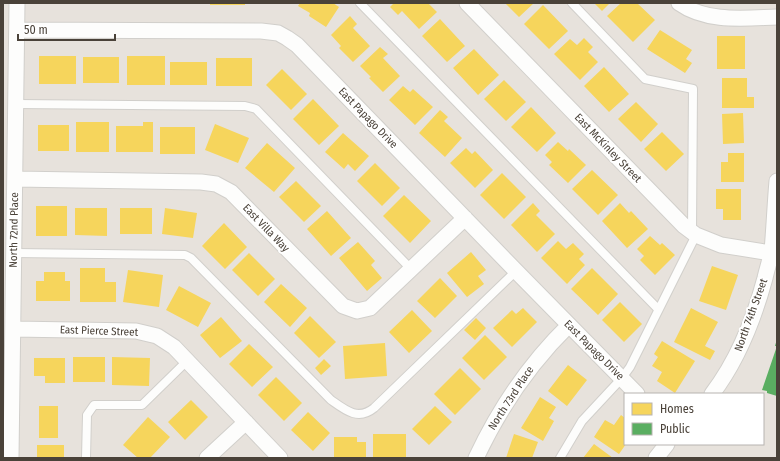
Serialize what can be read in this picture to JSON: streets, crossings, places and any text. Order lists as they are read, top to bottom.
{
  "streets": {
    "street": [
      "East Papago Drive",
      "East McKinley Street",
      "East Villa Way",
      "North 72nd Place",
      "North 74th Street",
      "East Pierce Street",
      "North 73rd Place"
    ]
  },
  "crossings": [
    ["East Papago Drive", "East Villa Way"],
    ["East Papago Drive", "North 72nd Place"],
    ["East Papago Drive", "North 73rd Place"],
    ["East McKinley Street", "North 74th Street"],
    ["East Villa Way", "North 72nd Place"],
    ["North 72nd Place", "East Pierce Street"]
  ],
  "legend": ["Homes", "Public"],
  "scale_bar": "50 m"
}
